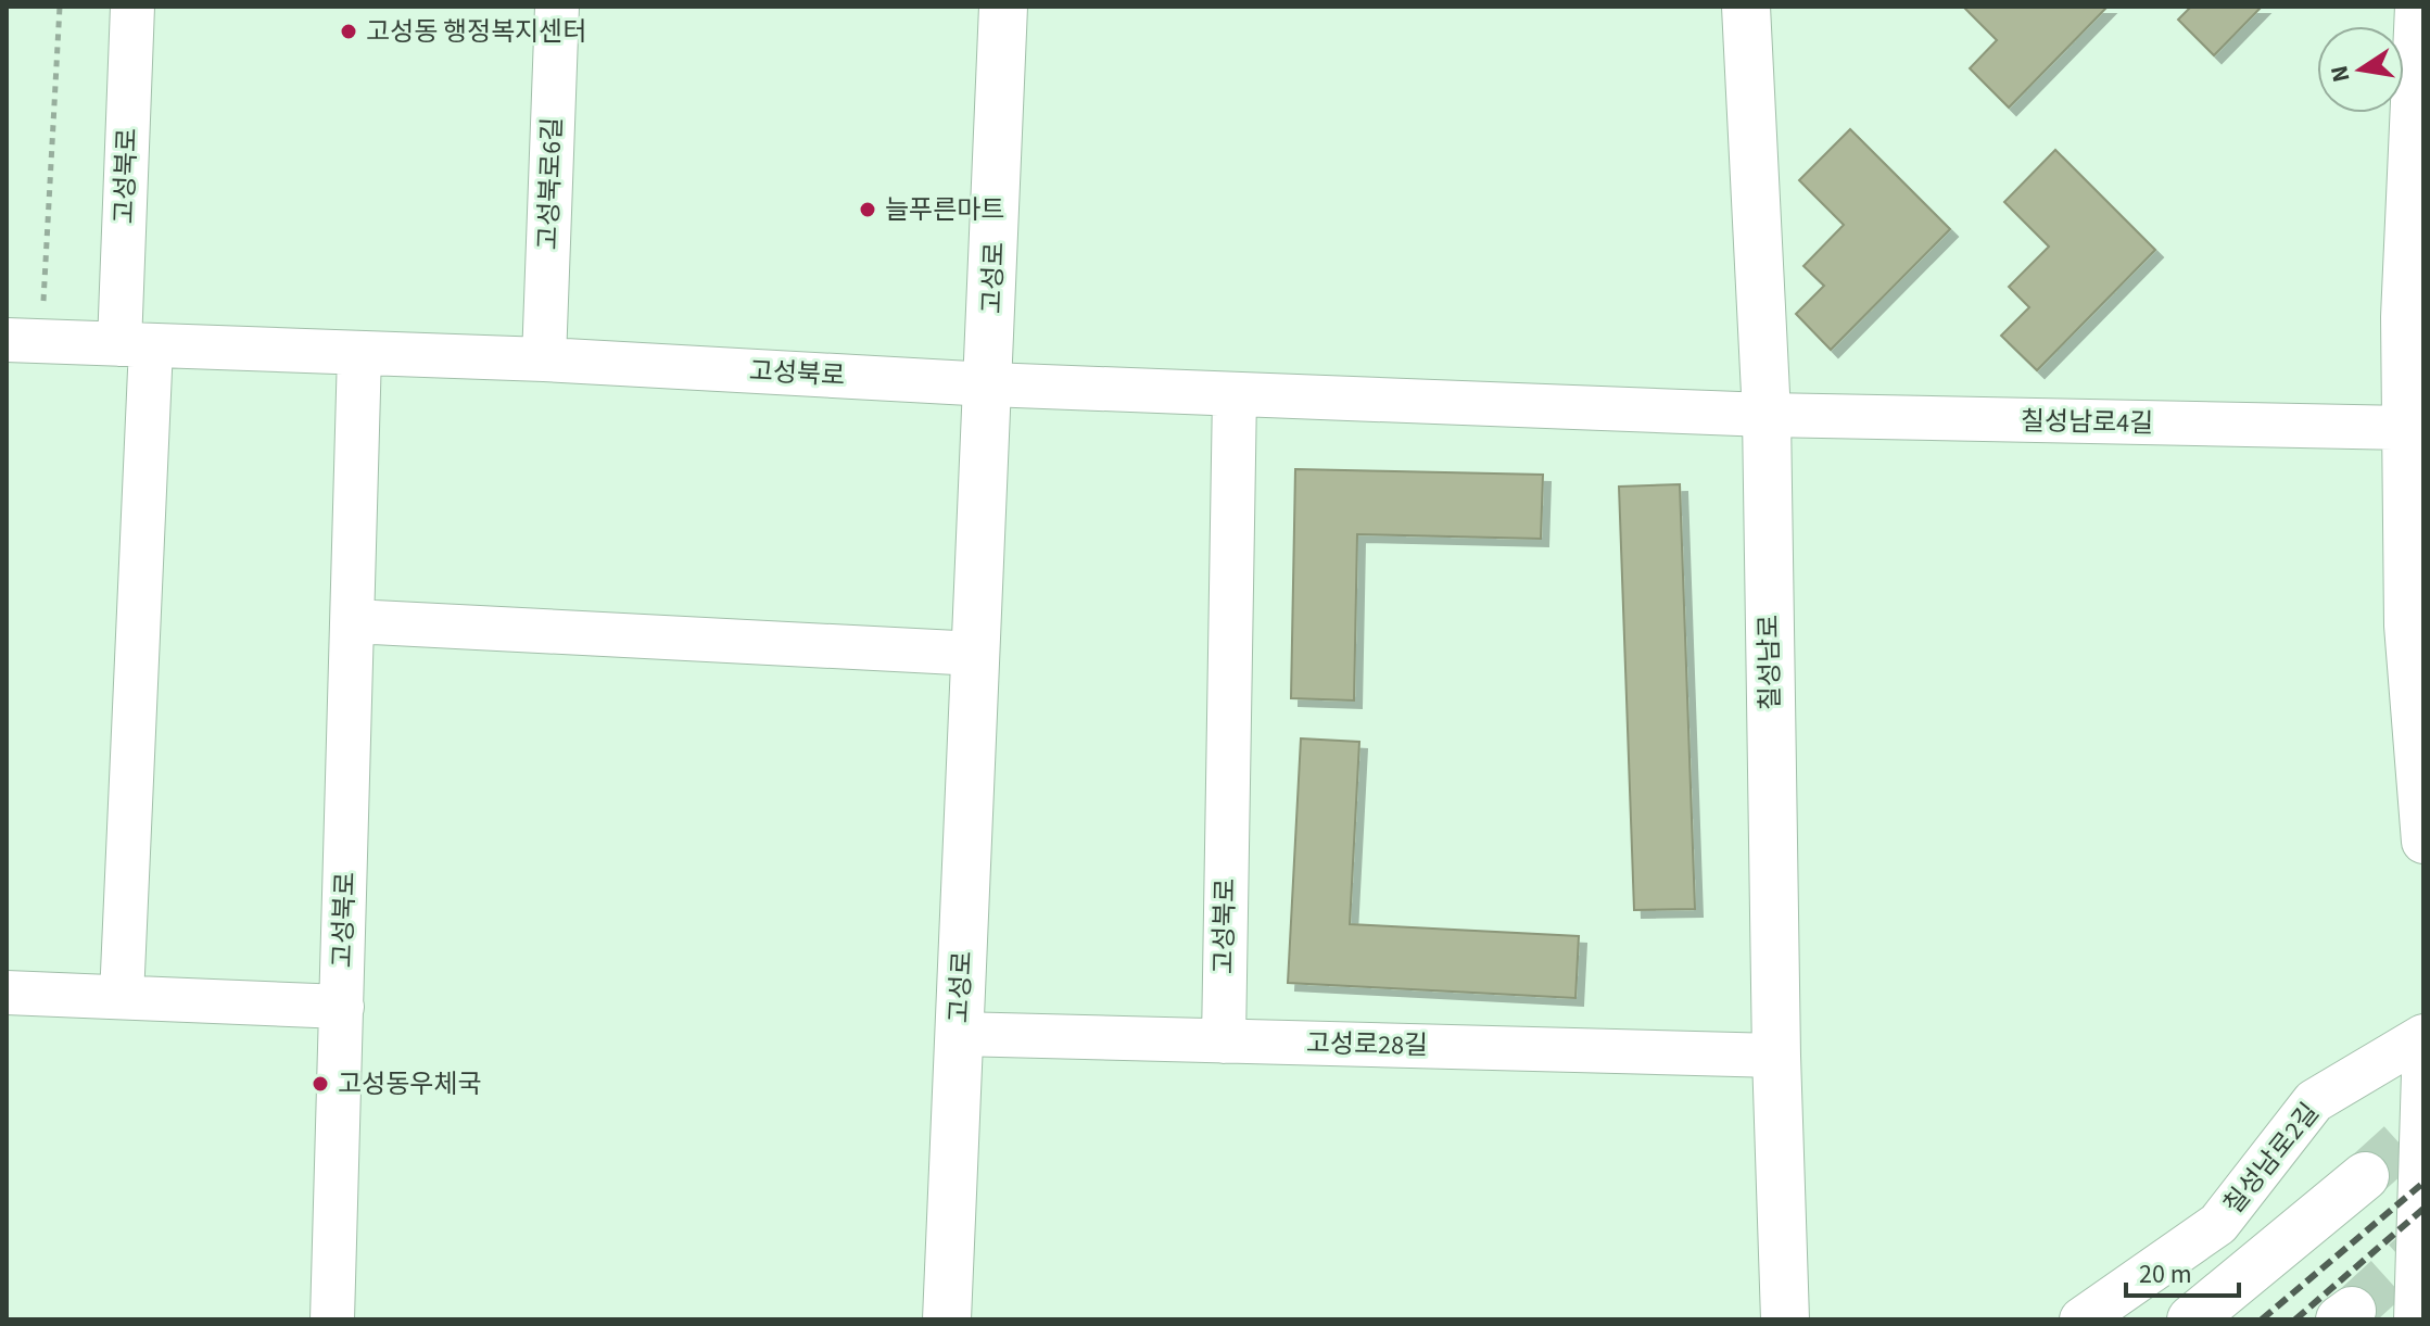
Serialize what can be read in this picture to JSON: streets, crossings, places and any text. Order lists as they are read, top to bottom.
{
  "streets": {
    "street": [
      "고성북로",
      "고성북로6길",
      "고성로",
      "칠성남로4길",
      "칠성남로",
      "고성로28길",
      "칠성남로2길"
    ]
  },
  "crossings": [
    ["고성북로", "고성북로6길"],
    ["고성북로", "고성로"],
    ["고성북로", "칠성남로4길"],
    ["고성북로", "칠성남로"],
    ["고성북로", "고성로28길"],
    ["고성로", "고성로28길"],
    ["칠성남로4길", "칠성남로"],
    ["칠성남로", "고성로28길"]
  ],
  "places": ["고성동 행정복지센터", "늘푸른마트", "고성동우체국"],
  "scale_bar": "20 m",
  "north": "left"
}
